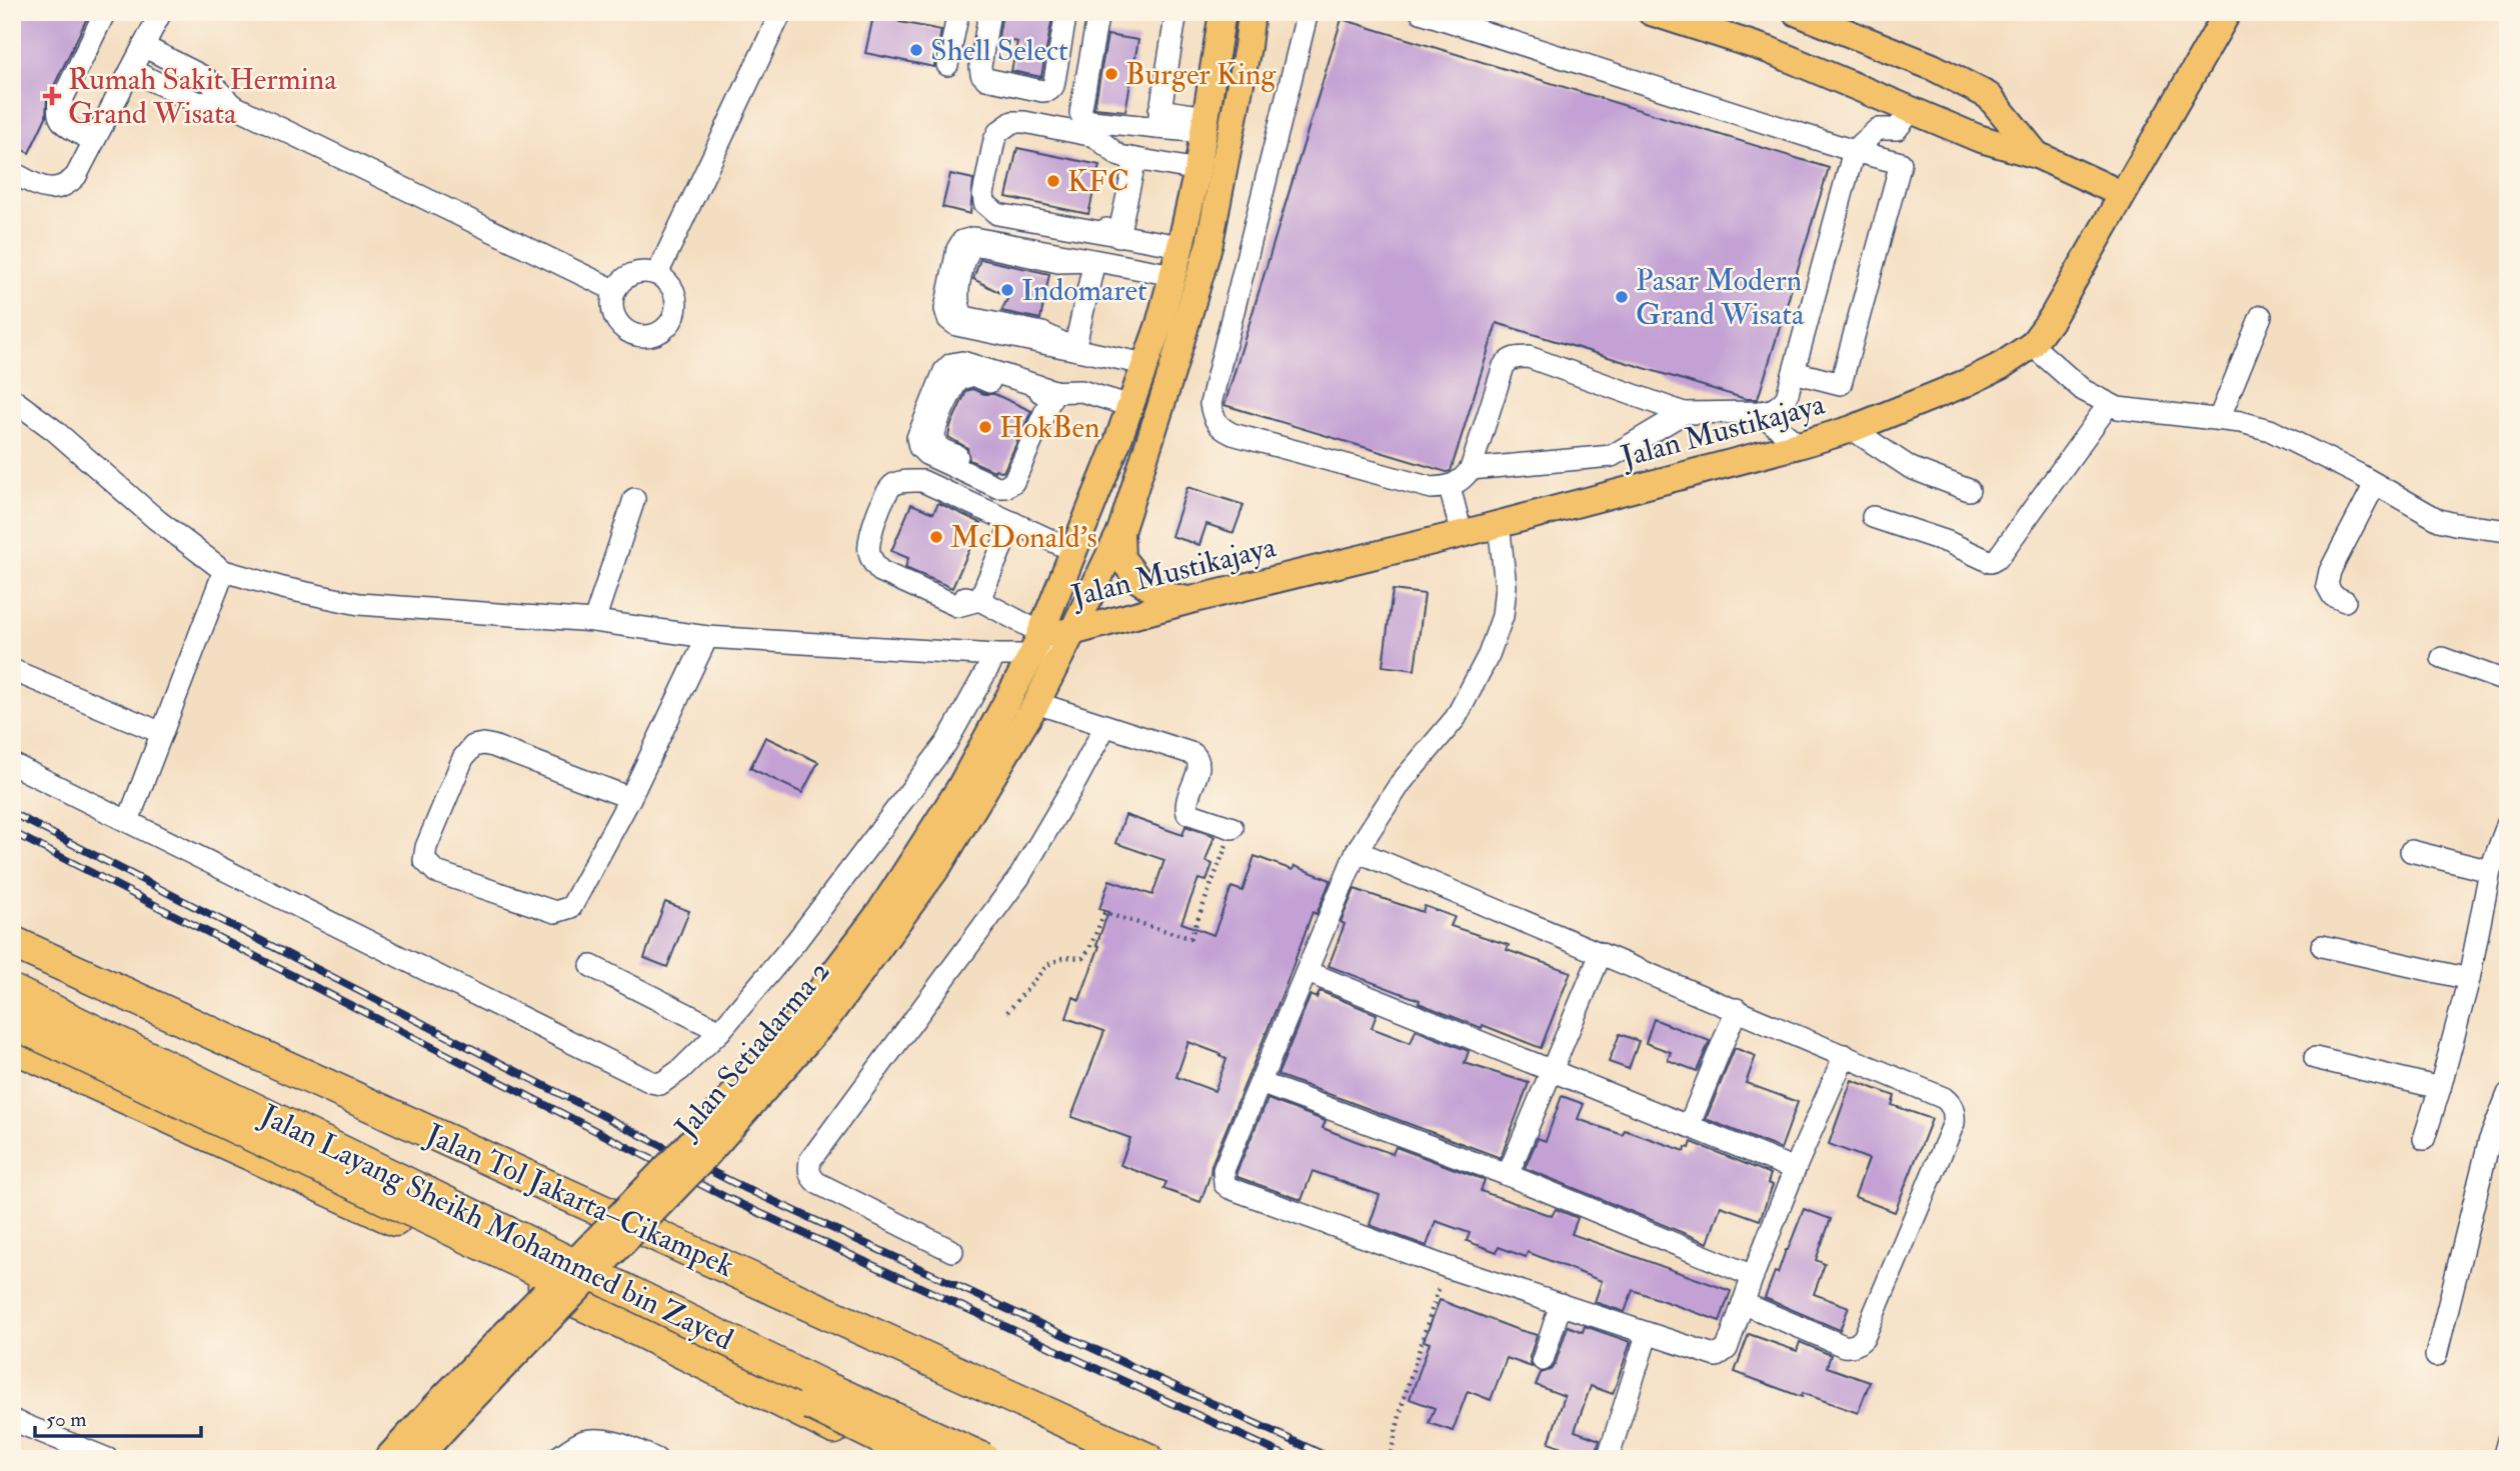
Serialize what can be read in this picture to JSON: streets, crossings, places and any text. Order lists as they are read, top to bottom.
{
  "streets": {
    "highway": ["Jalan Tol Jakarta–Cikampek", "Jalan Layang Sheikh Mohammed bin Zayed"],
    "main road": ["Jalan Mustikajaya", "Jalan Setiadarma 2"]
  },
  "crossings": [
    ["Jalan Mustikajaya", "Jalan Setiadarma 2"]
  ],
  "places": {
    "other": [
      "Shell Select",
      "Burger King",
      "KFC",
      "Indomaret",
      "Pasar Modern Grand Wisata",
      "HokBen",
      "McDonald's"
    ],
    "health": ["Rumah Sakit Hermina Grand Wisata"]
  },
  "scale_bar": "50 m"
}
